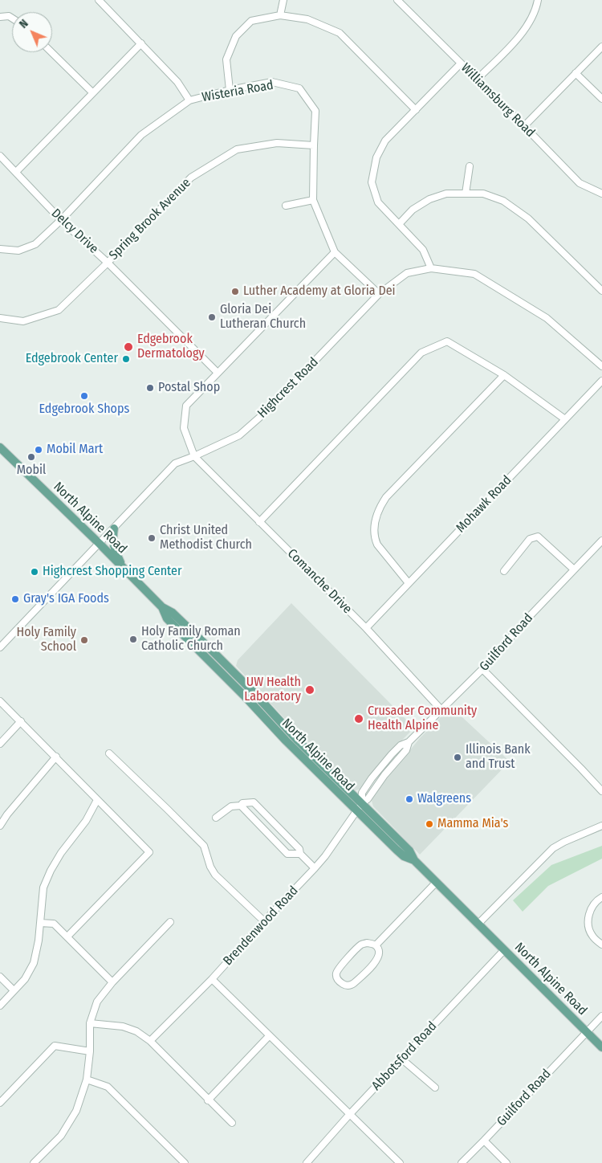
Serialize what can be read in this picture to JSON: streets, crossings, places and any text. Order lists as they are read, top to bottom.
{
  "streets": {
    "main road": ["North Alpine Road"],
    "street": [
      "Wisteria Road",
      "Williamsburg Road",
      "Spring Brook Avenue",
      "Delcy Drive",
      "Highcrest Road",
      "Mohawk Road",
      "Comanche Drive",
      "Guilford Road",
      "Brendenwood Road",
      "Abbotsford Road"
    ]
  },
  "crossings": [
    ["Wisteria Road", "Spring Brook Avenue"],
    ["Wisteria Road", "Delcy Drive"],
    ["Wisteria Road", "Highcrest Road"],
    ["Spring Brook Avenue", "Delcy Drive"],
    ["Highcrest Road", "North Alpine Road"],
    ["Highcrest Road", "Comanche Drive"],
    ["Mohawk Road", "Comanche Drive"],
    ["North Alpine Road", "Guilford Road"],
    ["North Alpine Road", "Brendenwood Road"],
    ["North Alpine Road", "Abbotsford Road"],
    ["Comanche Drive", "Guilford Road"],
    ["Guilford Road", "Brendenwood Road"]
  ],
  "places": [
    "Luther Academy at Gloria Dei",
    "Gloria Dei Lutheran Church",
    "Edgebrook Dermatology",
    "Edgebrook Center",
    "Postal Shop",
    "Edgebrook Shops",
    "Mobil Mart",
    "Mobil",
    "Christ United Methodist Church",
    "Highcrest Shopping Center",
    "Gray's IGA Foods",
    "Holy Family Roman Catholic Church",
    "Holy Family School",
    "UW Health Laboratory",
    "Crusader Community Health Alpine",
    "Illinois Bank and Trust",
    "Walgreens",
    "Mamma Mia's"
  ],
  "north": "top left"
}
